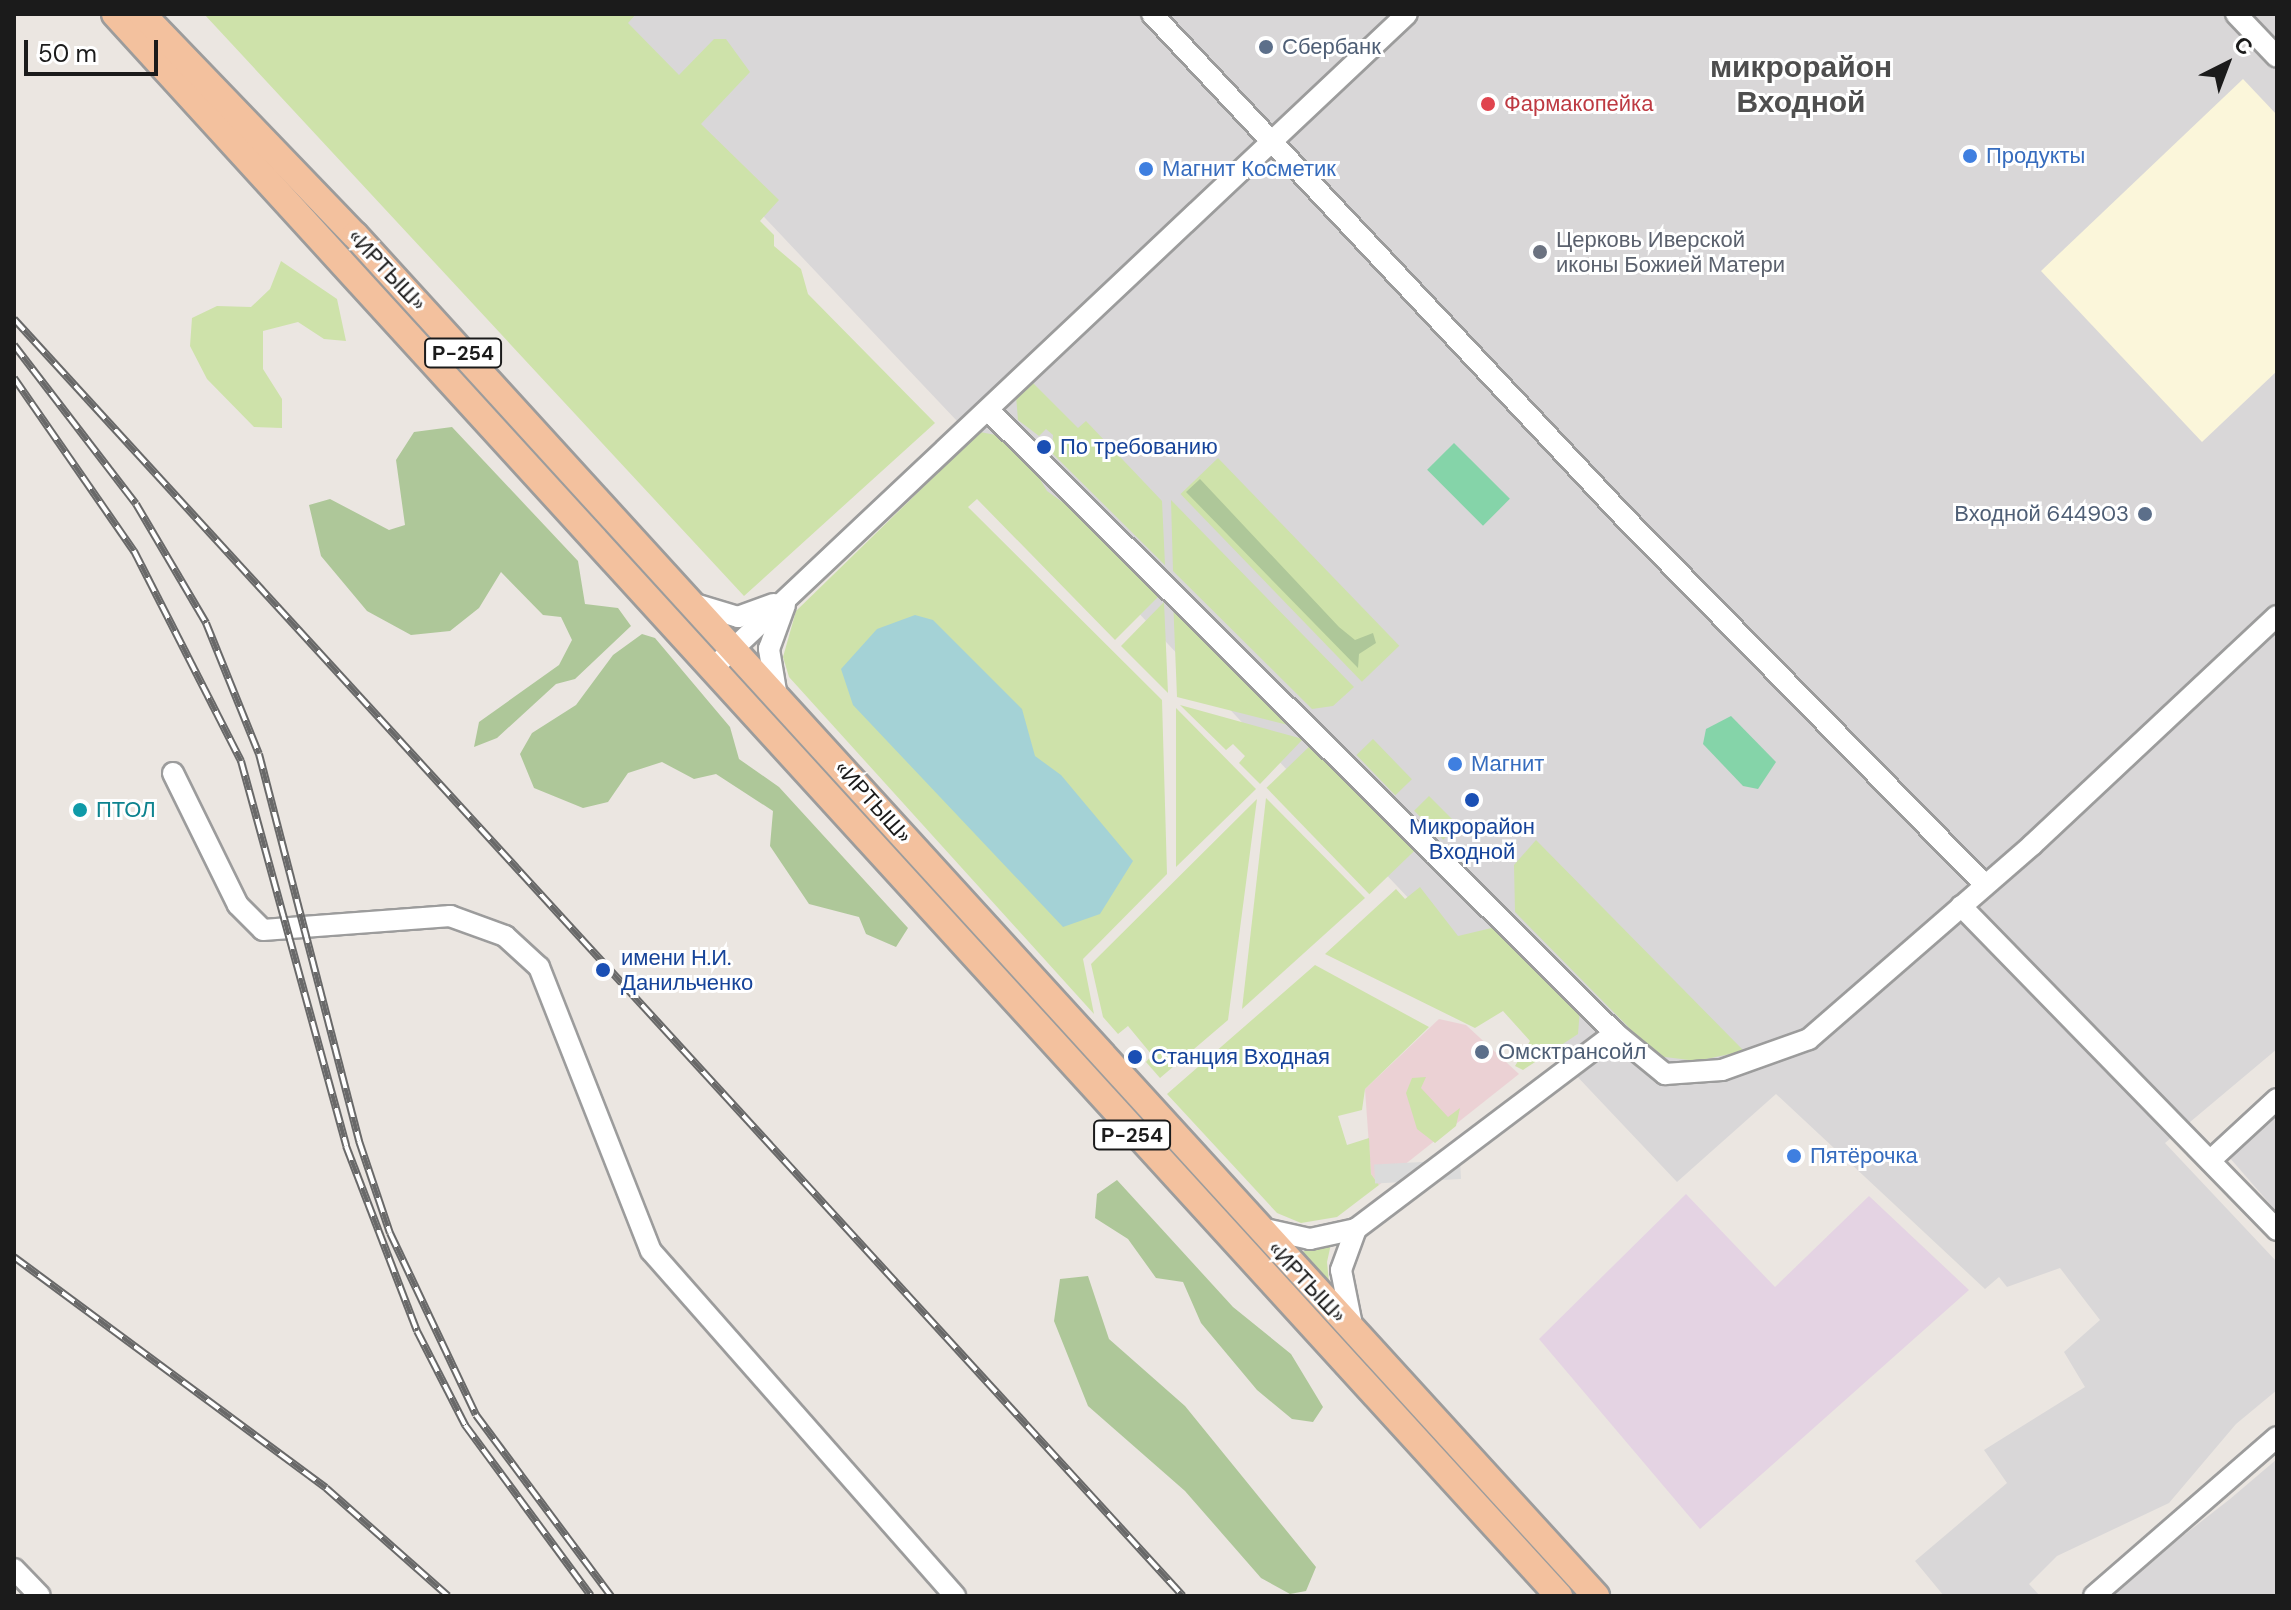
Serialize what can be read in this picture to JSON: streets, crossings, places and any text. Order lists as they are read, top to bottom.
{
  "streets": {
    "main road": ["«ИРТЫШ»", "Р-254"]
  },
  "districts": ["микрорайон Входной"],
  "places": [
    "Сбербанк",
    "Фармакопейка",
    "Продукты",
    "Магнит Косметик",
    "Церковь Иверской иконы Божией Матери",
    "По требованию",
    "Входной 644903",
    "Магнит",
    "Микрорайон Входной",
    "ПТОЛ",
    "имени Н.И. Данильченко",
    "Омсктрансойл",
    "Станция Входная",
    "Пятёрочка"
  ],
  "scale_bar": "50 m",
  "north": "top right"
}
